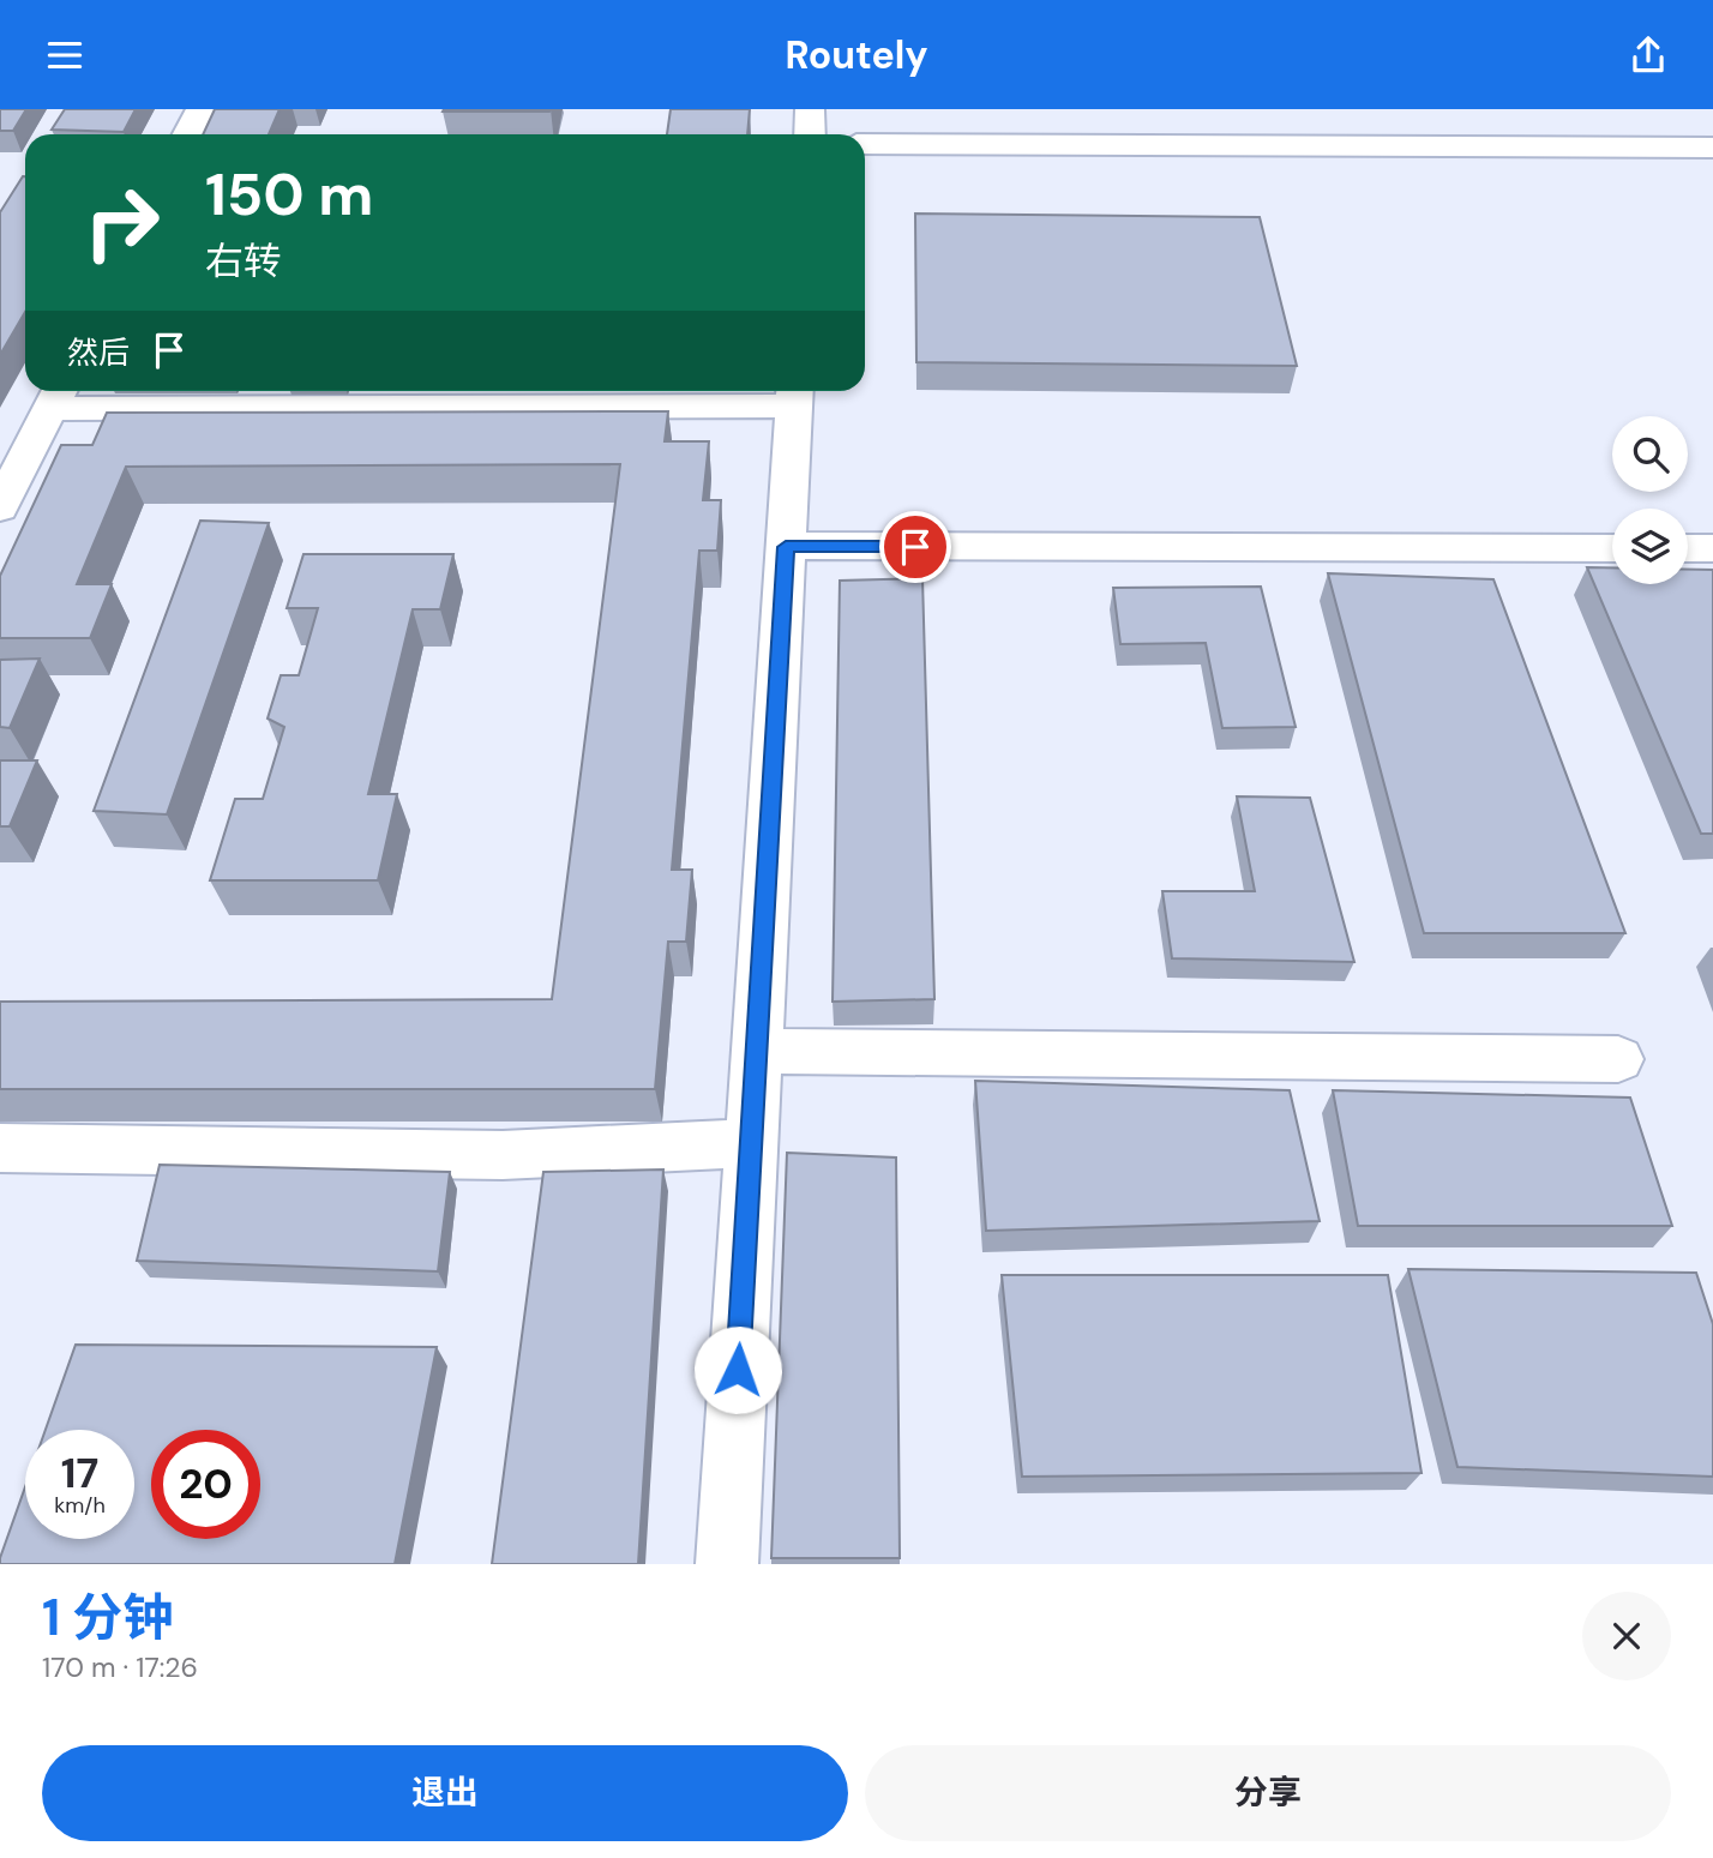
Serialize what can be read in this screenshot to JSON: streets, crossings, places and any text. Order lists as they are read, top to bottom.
{
  "page": {
    "header": "Routely",
    "turn": ["150 m", "右转"],
    "then": "然后",
    "speed": "17 km/h",
    "limit": "20",
    "heading": ["1 分钟", "170 m · 17:26"],
    "buttons": ["退出", "分享"]
  }
}
